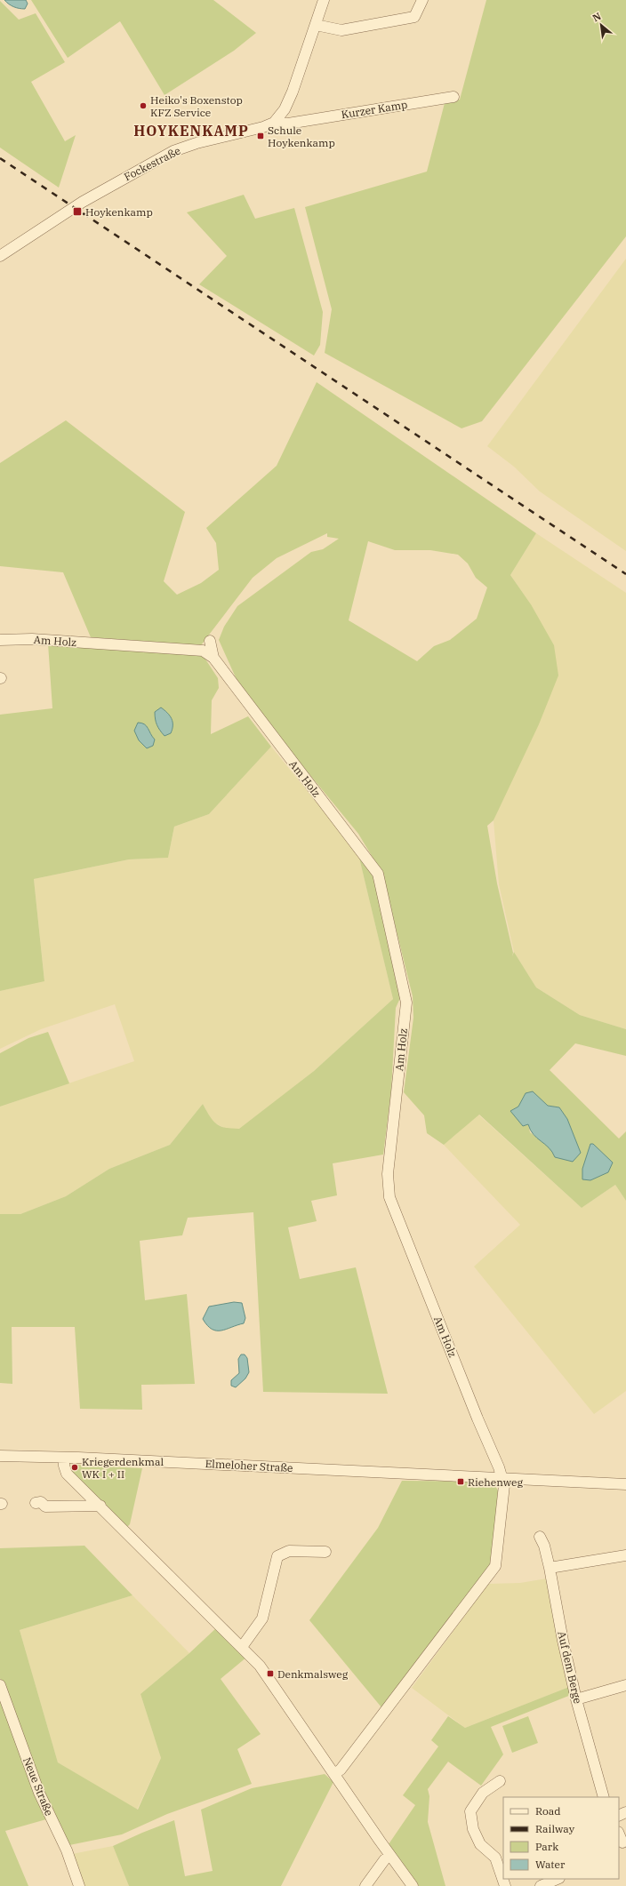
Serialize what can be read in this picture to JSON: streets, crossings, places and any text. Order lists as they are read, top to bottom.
{
  "streets": {
    "street": [
      "Kurzer Kamp",
      "Fockestraße",
      "Am Holz",
      "Elmeloher Straße",
      "Auf dem Berge",
      "Neue Straße"
    ]
  },
  "crossings": [
    ["Kurzer Kamp", "Fockestraße"],
    ["Am Holz", "Elmeloher Straße"]
  ],
  "districts": ["HOYKENKAMP"],
  "places": {
    "other": ["Heiko's Boxenstop KFZ Service", "Kriegerdenkmal WK I + II"],
    "transit": [
      "Schule Hoykenkamp",
      "Hoykenkamp",
      "Riehenweg",
      "Denkmalsweg"
    ]
  },
  "legend": [
    "Road",
    "Railway",
    "Park",
    "Water"
  ],
  "north": "top left"
}
